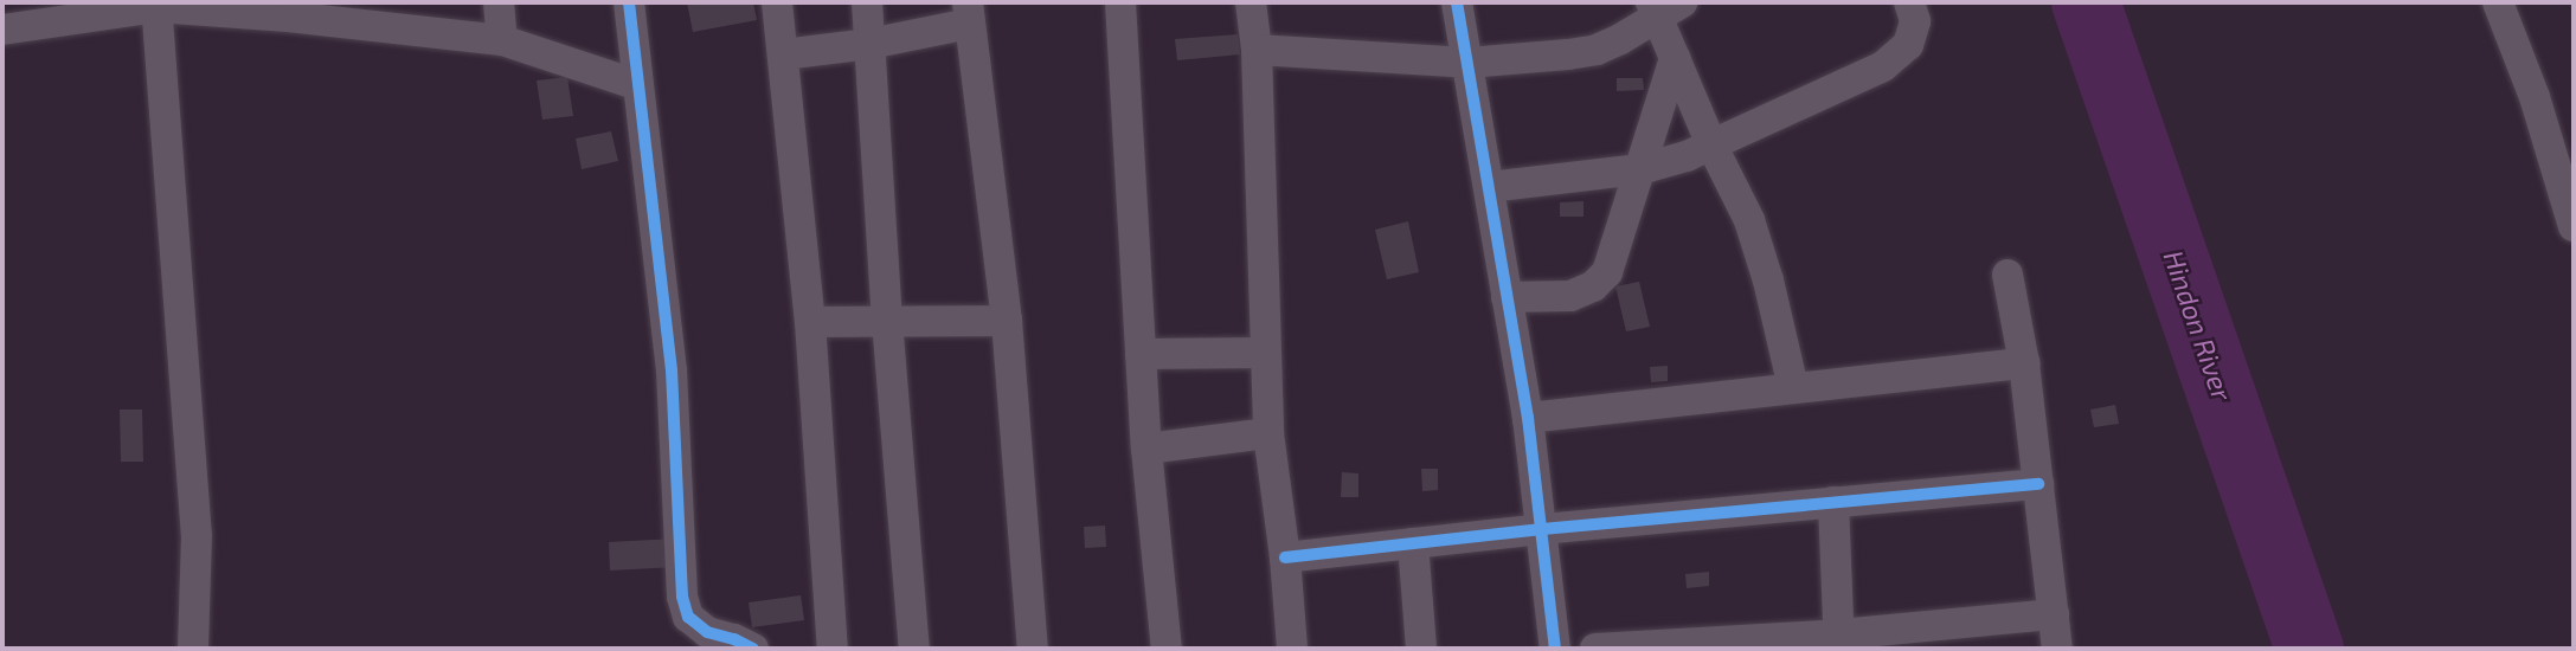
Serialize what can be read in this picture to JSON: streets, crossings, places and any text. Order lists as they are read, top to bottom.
{
  "water": ["Hindon River"]
}
